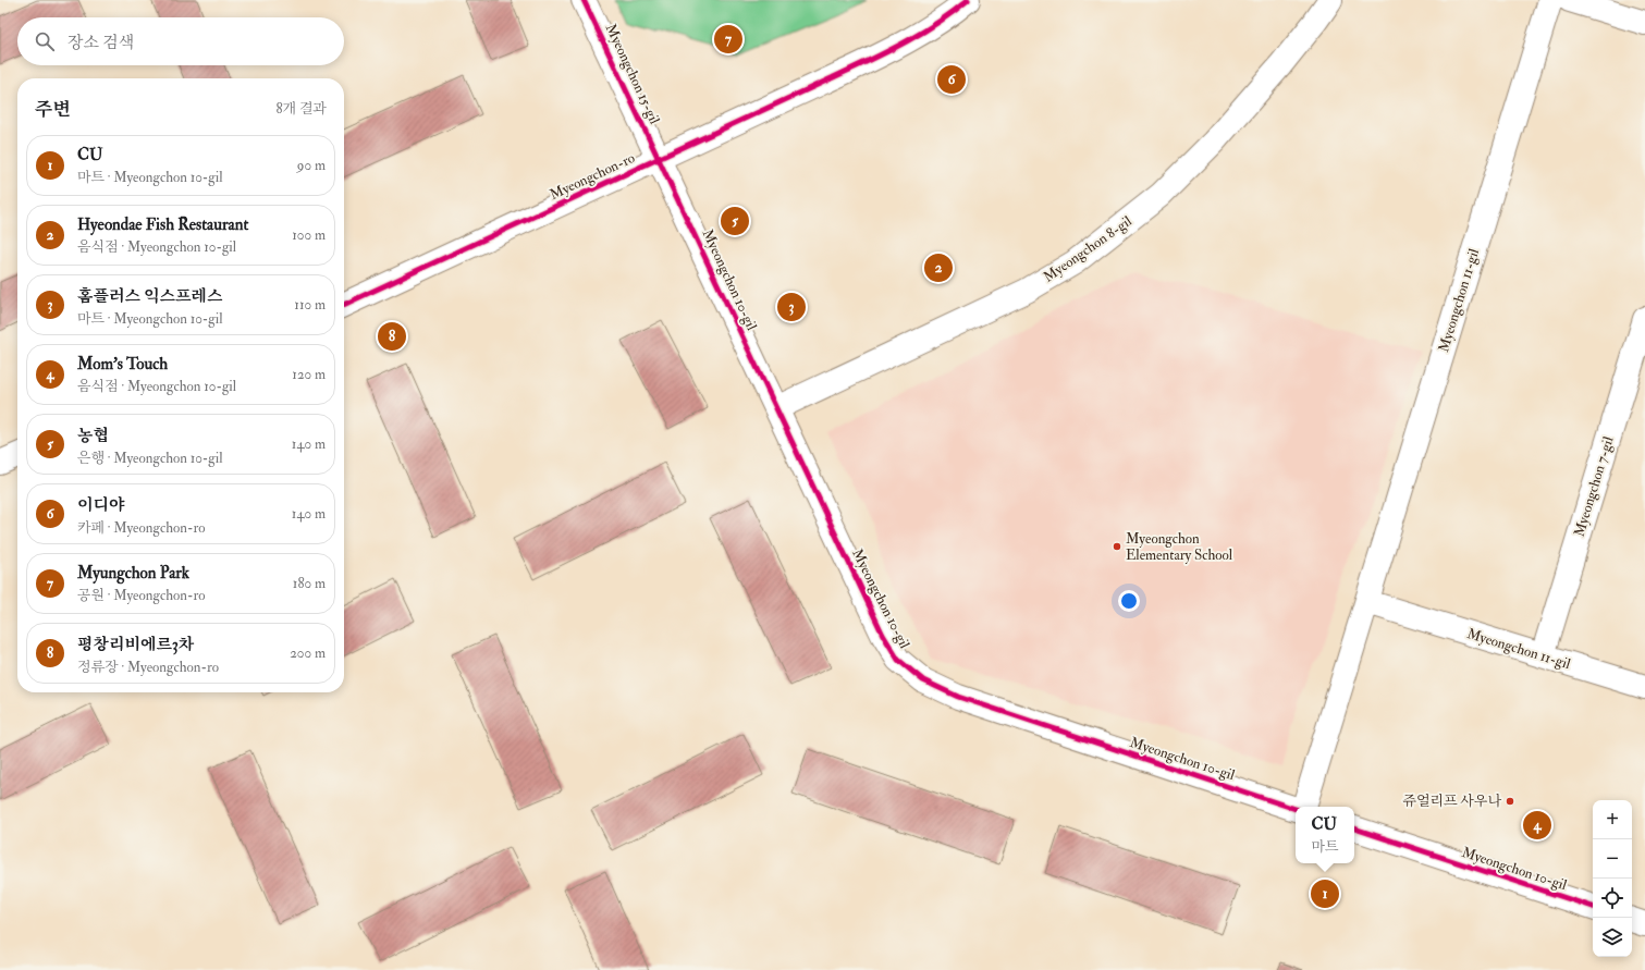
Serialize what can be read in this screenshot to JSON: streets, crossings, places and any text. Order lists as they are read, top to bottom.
{
  "streets": {
    "street": [
      "Myeongchon 15-gil",
      "Myeongchon-ro",
      "Myeongchon 8-gil",
      "Myeongchon 10-gil",
      "Myeongchon 11-gil",
      "Myeongchon 7-gil"
    ]
  },
  "crossings": [
    ["Myeongchon 15-gil", "Myeongchon-ro"],
    ["Myeongchon 15-gil", "Myeongchon 10-gil"],
    ["Myeongchon-ro", "Myeongchon 10-gil"],
    ["Myeongchon 8-gil", "Myeongchon 10-gil"],
    ["Myeongchon 11-gil", "Myeongchon 7-gil"]
  ],
  "places": ["Myeongchon Elementary School", "쥬얼리프 사우나"],
  "page": {
    "search": "장소 검색",
    "pins": [
      "7",
      "6",
      "5",
      "2",
      "3",
      "8",
      "4",
      "1"
    ],
    "heading": ["주변", "8개 결과"],
    "list": [
      {
        "mark": "1",
        "name": "CU",
        "note": "마트 · Myeongchon 10-gil",
        "value": "90 m"
      },
      {
        "mark": "2",
        "name": "Hyeondae Fish Restaurant",
        "note": "음식점 · Myeongchon 10-gil",
        "value": "100 m"
      },
      {
        "mark": "3",
        "name": "홈플러스 익스프레스",
        "note": "마트 · Myeongchon 10-gil",
        "value": "110 m"
      },
      {
        "mark": "4",
        "name": "Mom's Touch",
        "note": "음식점 · Myeongchon 10-gil",
        "value": "120 m"
      },
      {
        "mark": "5",
        "name": "농협",
        "note": "은행 · Myeongchon 10-gil",
        "value": "140 m"
      },
      {
        "mark": "6",
        "name": "이디야",
        "note": "카페 · Myeongchon-ro",
        "value": "140 m"
      },
      {
        "mark": "7",
        "name": "Myungchon Park",
        "note": "공원 · Myeongchon-ro",
        "value": "180 m"
      },
      {
        "mark": "8",
        "name": "평창리비에르3차",
        "note": "정류장 · Myeongchon-ro",
        "value": "200 m"
      }
    ],
    "map_buttons": ["+", "−"],
    "popup": ["CU", "마트"]
  }
}
